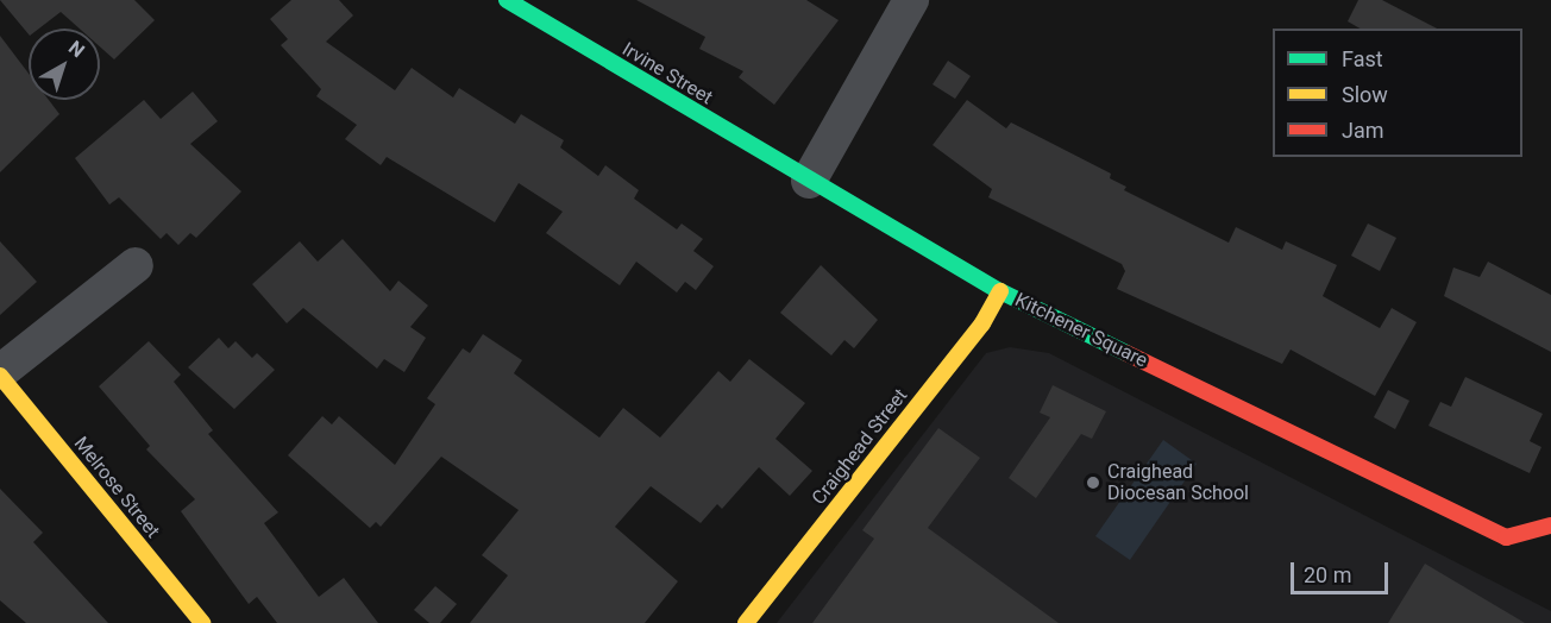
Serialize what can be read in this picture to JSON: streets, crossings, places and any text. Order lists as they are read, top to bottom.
{
  "streets": {
    "street": [
      "Irvine Street",
      "Kitchener Square",
      "Craighead Street",
      "Melrose Street"
    ]
  },
  "crossings": [
    ["Irvine Street", "Kitchener Square"],
    ["Kitchener Square", "Craighead Street"]
  ],
  "places": ["Craighead Diocesan School"],
  "legend": ["Fast", "Slow", "Jam"],
  "scale_bar": "20 m",
  "north": "top right"
}
